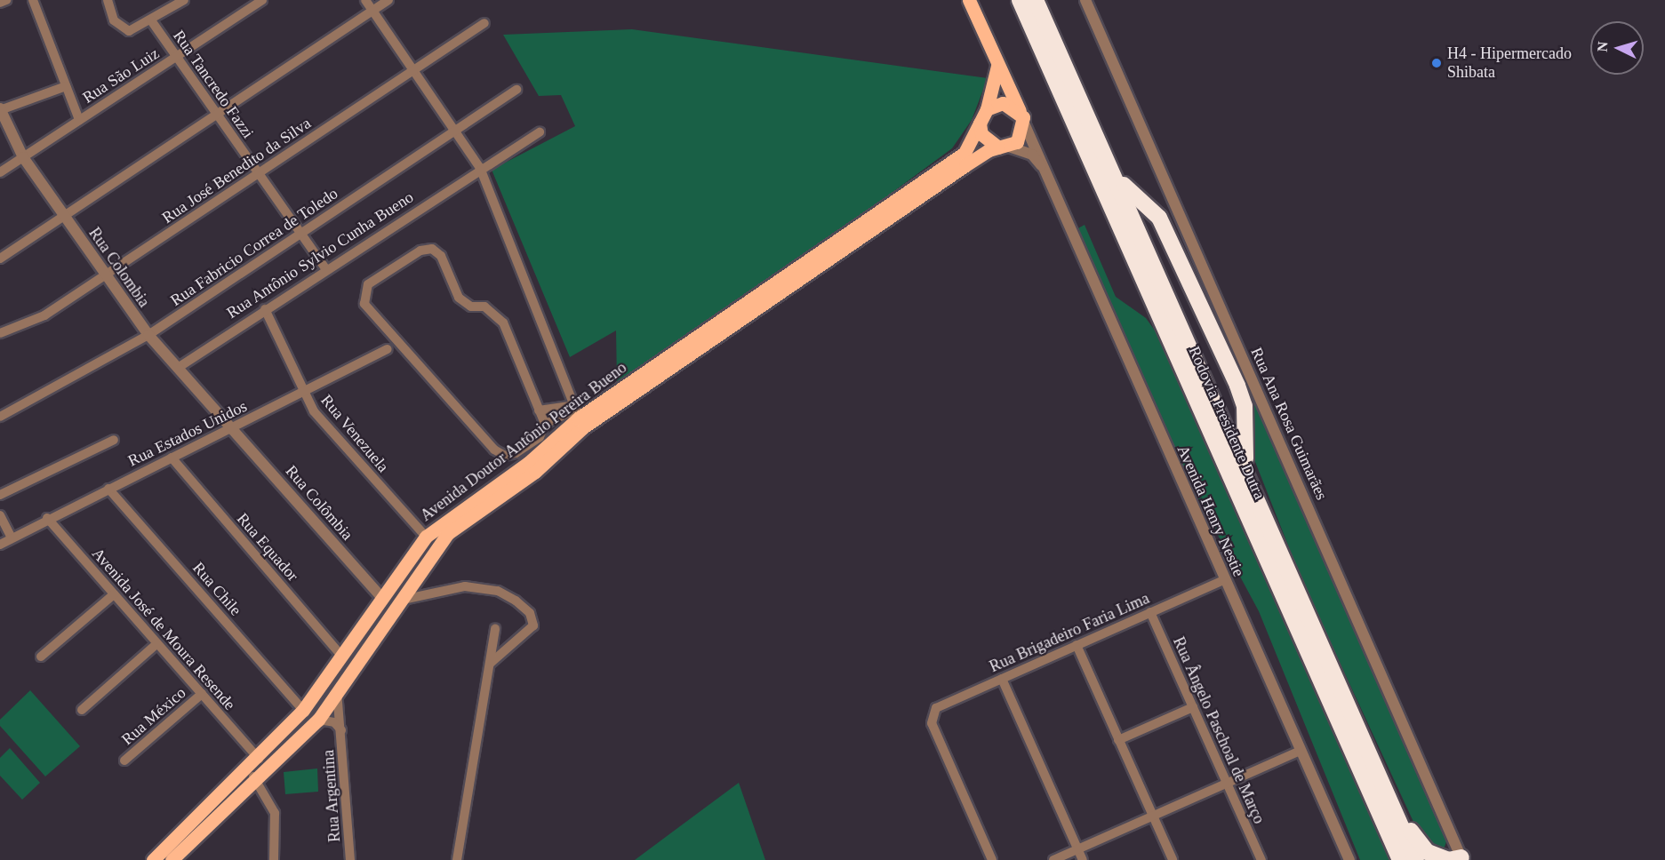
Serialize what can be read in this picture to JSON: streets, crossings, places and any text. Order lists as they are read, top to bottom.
{
  "streets": {
    "highway": ["Rodovia Presidente Dutra"],
    "main road": ["Avenida Doutor Antônio Pereira Bueno"],
    "street": [
      "Rua São Luiz",
      "Rua Tancredo Fazzi",
      "Rua José Benedito da Silva",
      "Rua Fabricio Correa de Toledo",
      "Rua Antônio Sylvio Cunha Bueno",
      "Rua Colombia",
      "Rua Ana Rosa Guimarães",
      "Rua Estados Unidos",
      "Rua Venezuela",
      "Rua Colômbia",
      "Avenida Henry Nestie",
      "Rua Equador",
      "Rua Chile",
      "Avenida José de Moura Resende",
      "Rua Brigadeiro Faria Lima",
      "Rua México",
      "Rua Ângelo Paschoal de Março",
      "Rua Argentina"
    ]
  },
  "crossings": [
    ["Rua São Luiz", "Rua Tancredo Fazzi"],
    ["Rua São Luiz", "Rua Colombia"],
    ["Rua Tancredo Fazzi", "Rua José Benedito da Silva"],
    ["Rua Tancredo Fazzi", "Rua Fabricio Correa de Toledo"],
    ["Rua Tancredo Fazzi", "Rua Antônio Sylvio Cunha Bueno"],
    ["Rua José Benedito da Silva", "Rua Colombia"],
    ["Rua Fabricio Correa de Toledo", "Rua Colombia"],
    ["Rua Antônio Sylvio Cunha Bueno", "Rua Colombia"],
    ["Rua Antônio Sylvio Cunha Bueno", "Rua Venezuela"],
    ["Rua Colombia", "Rua Estados Unidos"],
    ["Rua Colombia", "Rua Colômbia"],
    ["Rua Estados Unidos", "Rua Venezuela"],
    ["Rua Estados Unidos", "Rua Colômbia"],
    ["Rua Estados Unidos", "Rua Equador"],
    ["Rua Estados Unidos", "Rua Chile"],
    ["Rua Estados Unidos", "Avenida José de Moura Resende"],
    ["Rua Venezuela", "Avenida Doutor Antônio Pereira Bueno"],
    ["Avenida Doutor Antônio Pereira Bueno", "Rua Colômbia"],
    ["Avenida Doutor Antônio Pereira Bueno", "Avenida Henry Nestie"],
    ["Avenida Doutor Antônio Pereira Bueno", "Rua Equador"],
    ["Avenida Doutor Antônio Pereira Bueno", "Rua Chile"],
    ["Avenida Doutor Antônio Pereira Bueno", "Avenida José de Moura Resende"],
    ["Avenida Doutor Antônio Pereira Bueno", "Rua Argentina"],
    ["Avenida Henry Nestie", "Rua Brigadeiro Faria Lima"],
    ["Avenida José de Moura Resende", "Rua México"],
    ["Rua Brigadeiro Faria Lima", "Rua Ângelo Paschoal de Março"]
  ],
  "places": ["H4 - Hipermercado Shibata"],
  "north": "left"
}
